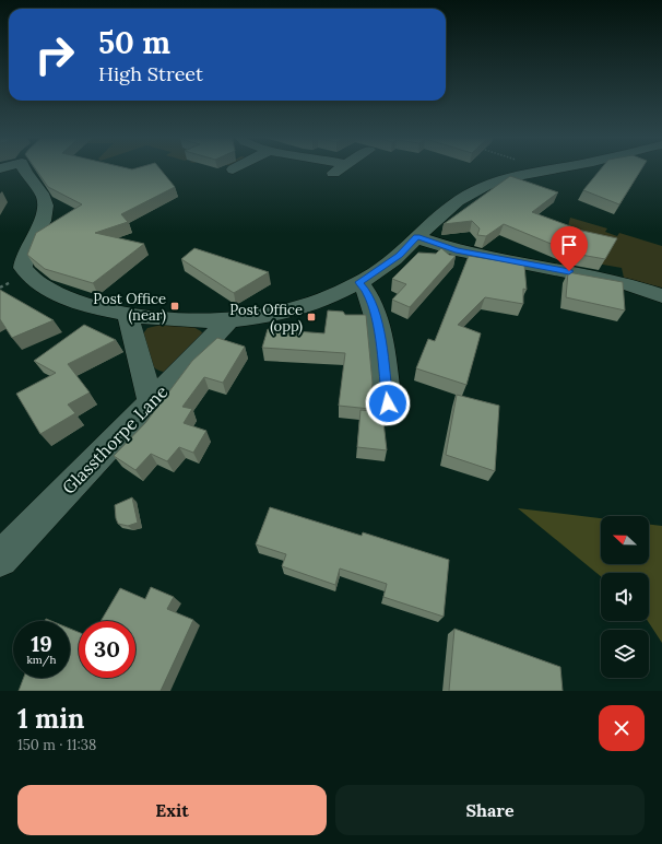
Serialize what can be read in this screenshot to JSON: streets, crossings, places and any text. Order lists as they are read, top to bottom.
{
  "streets": {
    "street": ["Glassthorpe Lane"]
  },
  "places": {
    "transit": ["Post Office (near)", "Post Office (opp)"]
  },
  "north": "left",
  "page": {
    "turn": ["50 m", "High Street"],
    "speed": "19 km/h",
    "limit": "30",
    "heading": ["1 min", "150 m · 11:38"],
    "buttons": ["Exit", "Share"]
  }
}
